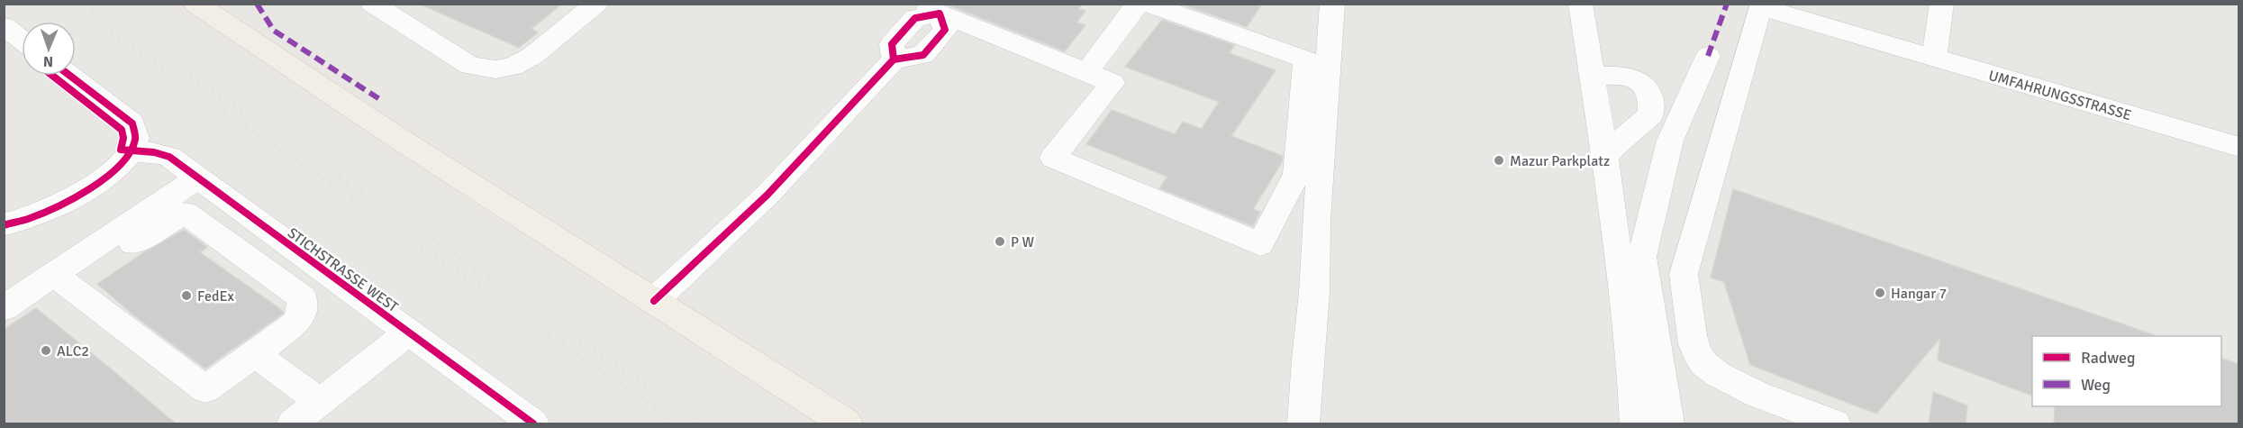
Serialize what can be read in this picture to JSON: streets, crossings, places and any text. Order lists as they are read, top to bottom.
{
  "streets": {
    "street": ["UMFAHRUNGSSTRASSE", "STICHSTRASSE WEST"]
  },
  "places": [
    "Mazur Parkplatz",
    "P W",
    "Hangar 7",
    "FedEx",
    "ALC2"
  ],
  "legend": ["Radweg", "Weg"],
  "north": "bottom"
}
